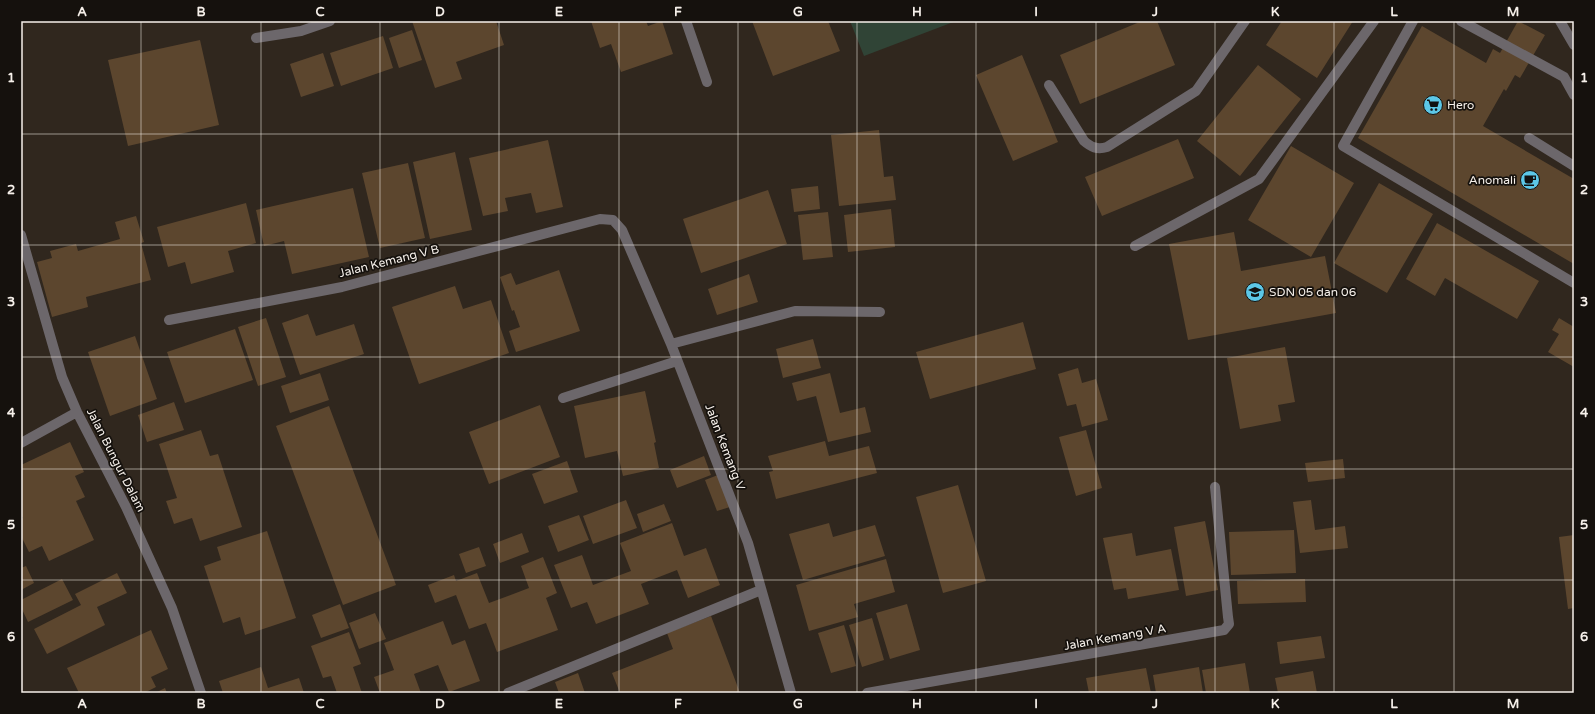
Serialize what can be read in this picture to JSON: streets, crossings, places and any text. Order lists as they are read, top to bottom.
{
  "streets": {
    "street": [
      "Jalan Kemang V B",
      "Jalan Kemang V",
      "Jalan Bungur Dalam",
      "Jalan Kemang V A"
    ]
  },
  "crossings": [
    ["Jalan Kemang V B", "Jalan Kemang V"]
  ],
  "places": {
    "supermarket": ["Hero"],
    "cafe": ["Anomali"],
    "school or university": ["SDN 05 dan 06"]
  },
  "grid": {
    "columns": [
      "A",
      "B",
      "C",
      "D",
      "E",
      "F",
      "G",
      "H",
      "I",
      "J",
      "K",
      "L",
      "M"
    ],
    "rows": [
      "1",
      "2",
      "3",
      "4",
      "5",
      "6"
    ]
  }
}
